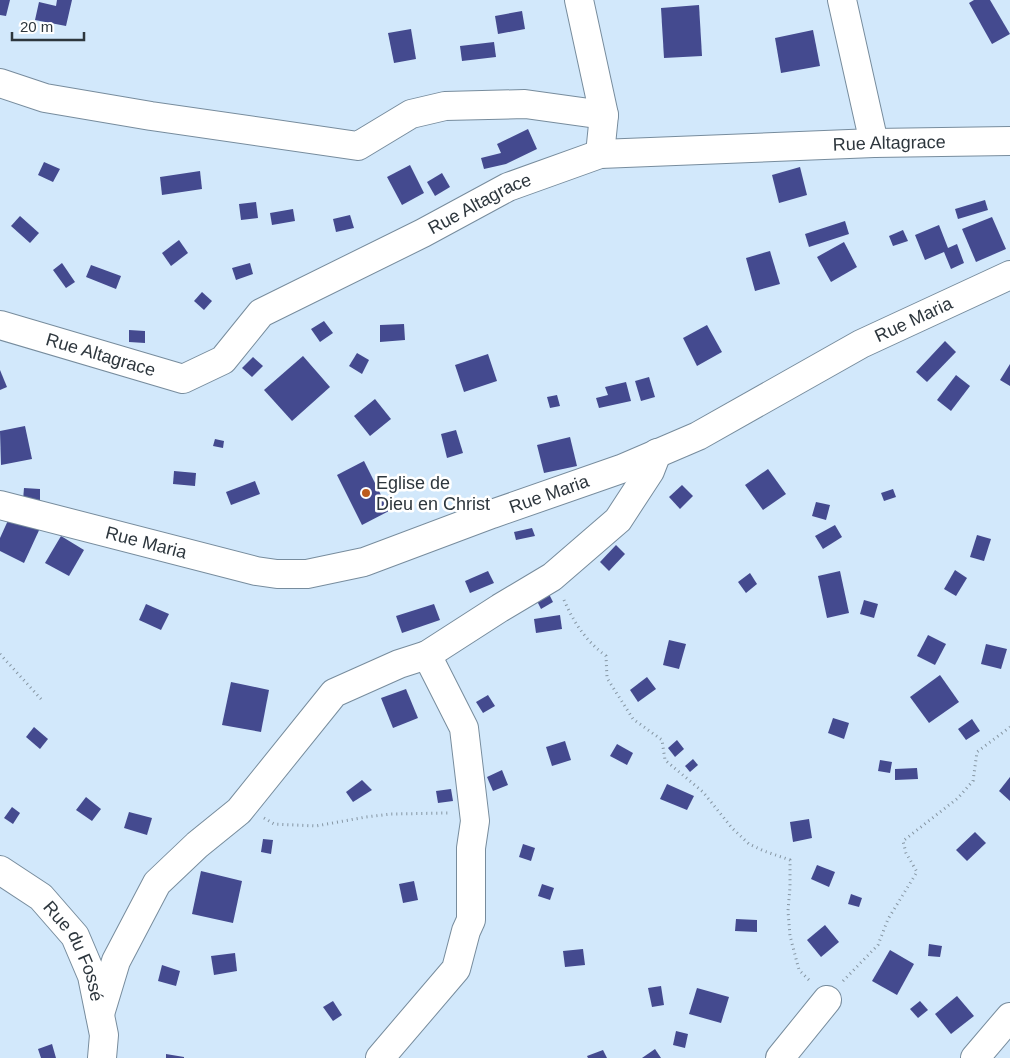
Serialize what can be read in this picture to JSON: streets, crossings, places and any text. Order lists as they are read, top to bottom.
{
  "streets": {
    "street": ["Rue Altagrace", "Rue Maria", "Rue du Fossé"]
  },
  "places": ["Eglise de Dieu en Christ"],
  "scale_bar": "20 m"
}
